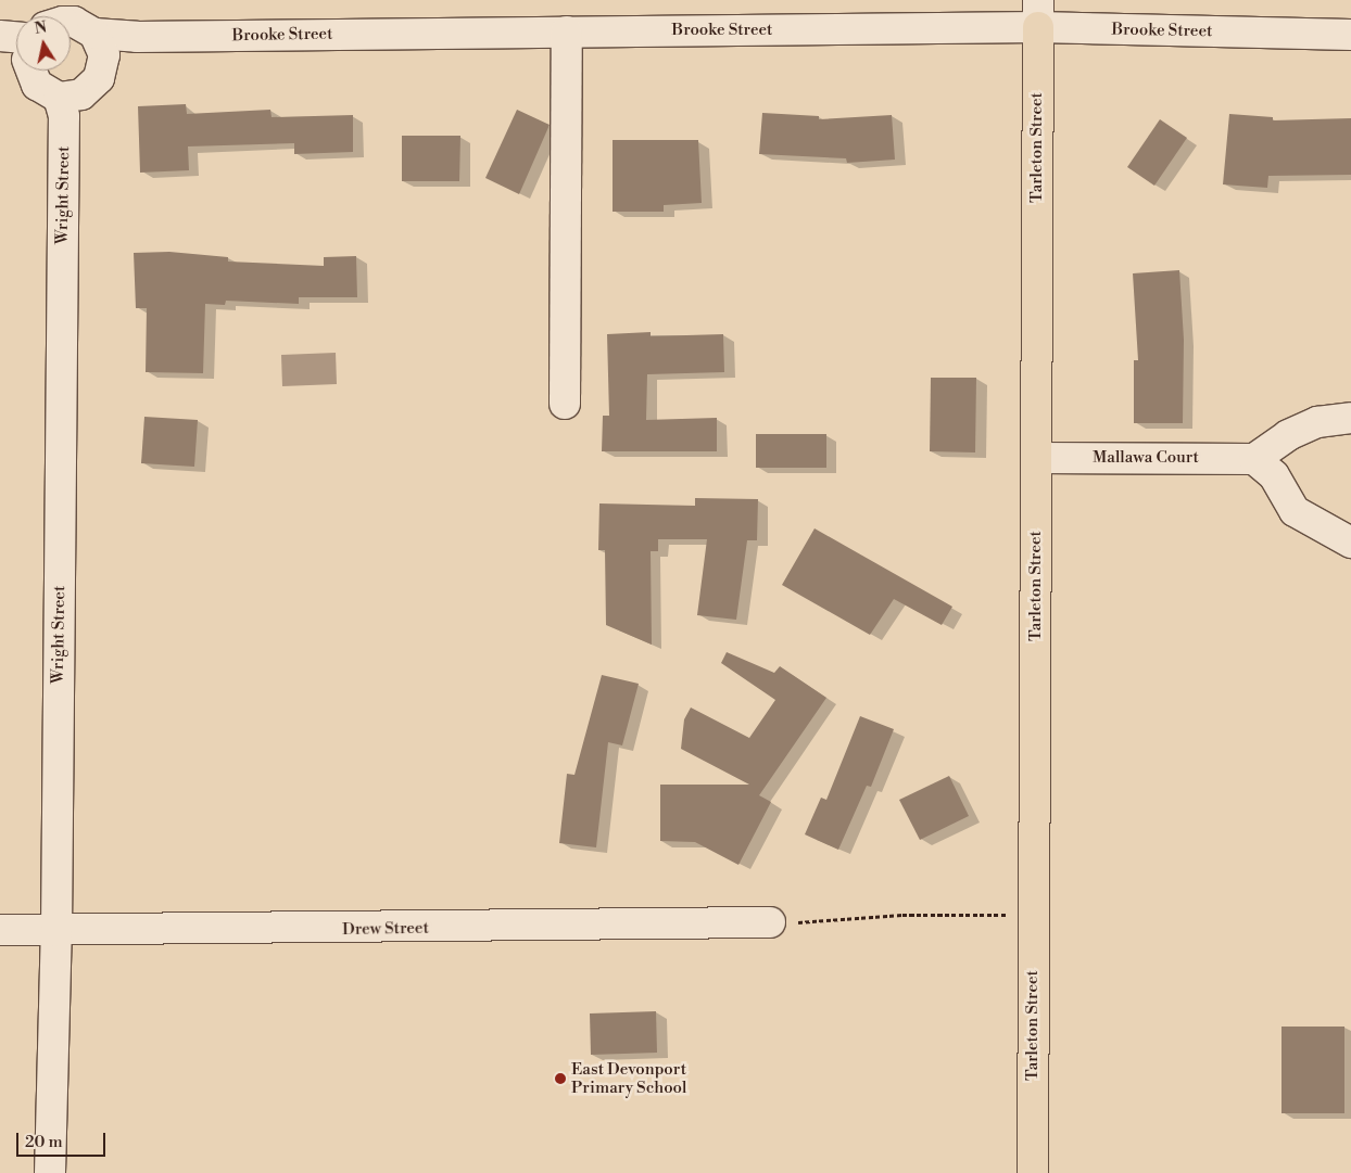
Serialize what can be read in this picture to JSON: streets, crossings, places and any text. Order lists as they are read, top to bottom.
{
  "streets": {
    "main road": ["Tarleton Street"],
    "street": [
      "Brooke Street",
      "Wright Street",
      "Mallawa Court",
      "Drew Street"
    ]
  },
  "crossings": [
    ["Brooke Street", "Tarleton Street"],
    ["Tarleton Street", "Mallawa Court"],
    ["Wright Street", "Drew Street"]
  ],
  "places": ["East Devonport Primary School"],
  "scale_bar": "20 m",
  "north": "top"
}
